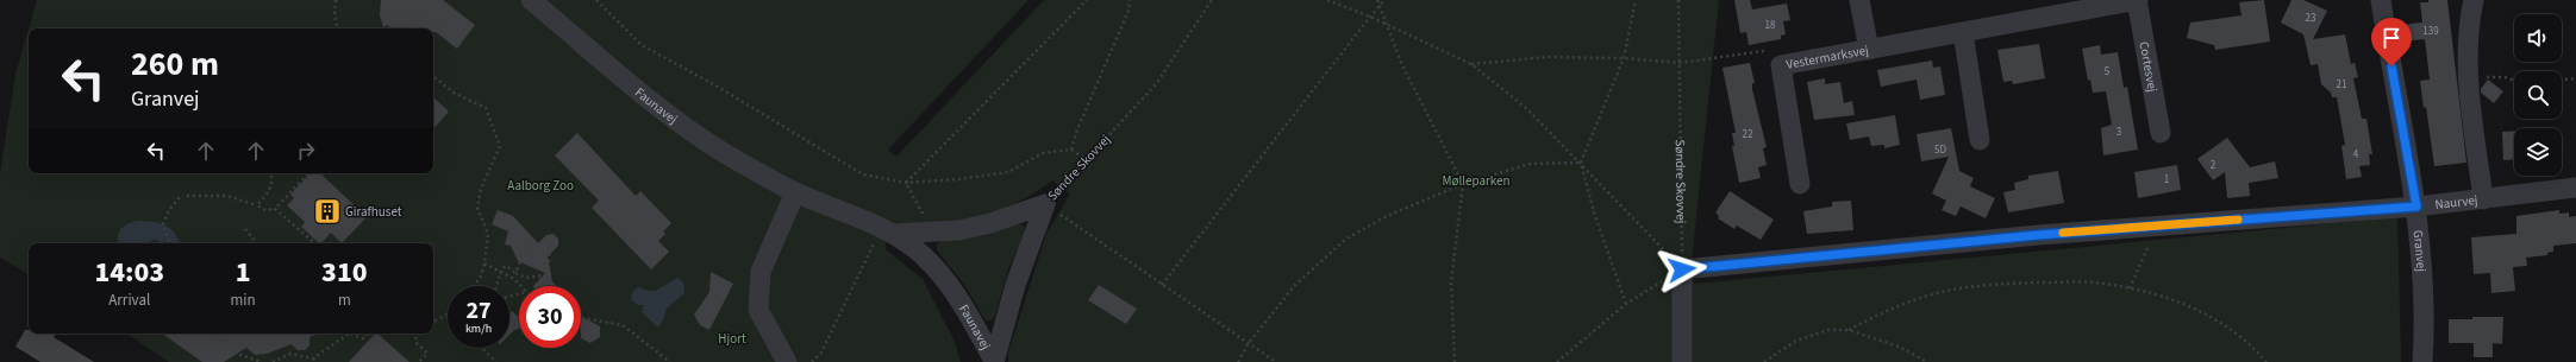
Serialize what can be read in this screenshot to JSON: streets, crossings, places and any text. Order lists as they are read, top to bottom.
{
  "streets": {
    "street": [
      "Vestermarksvej",
      "Cortesvej",
      "Faunavej",
      "Søndre Skovvej",
      "Naurvej",
      "Granvej"
    ]
  },
  "crossings": [
    ["Vestermarksvej", "Cortesvej"],
    ["Faunavej", "Søndre Skovvej"],
    ["Søndre Skovvej", "Naurvej"],
    ["Naurvej", "Granvej"]
  ],
  "parks": ["Mølleparken", "Aalborg Zoo", "Hjort"],
  "places": {
    "building": ["Girafhuset"]
  },
  "house_numbers": [
    "23",
    "18",
    "139",
    "5",
    "21",
    "3",
    "22",
    "5D",
    "4",
    "2",
    "1"
  ],
  "page": {
    "turn": ["260 m", "Granvej"],
    "eta": [
      "14:03",
      "Arrival",
      "1",
      "min",
      "310",
      "m"
    ],
    "speed": "27 km/h",
    "limit": "30"
  }
}
